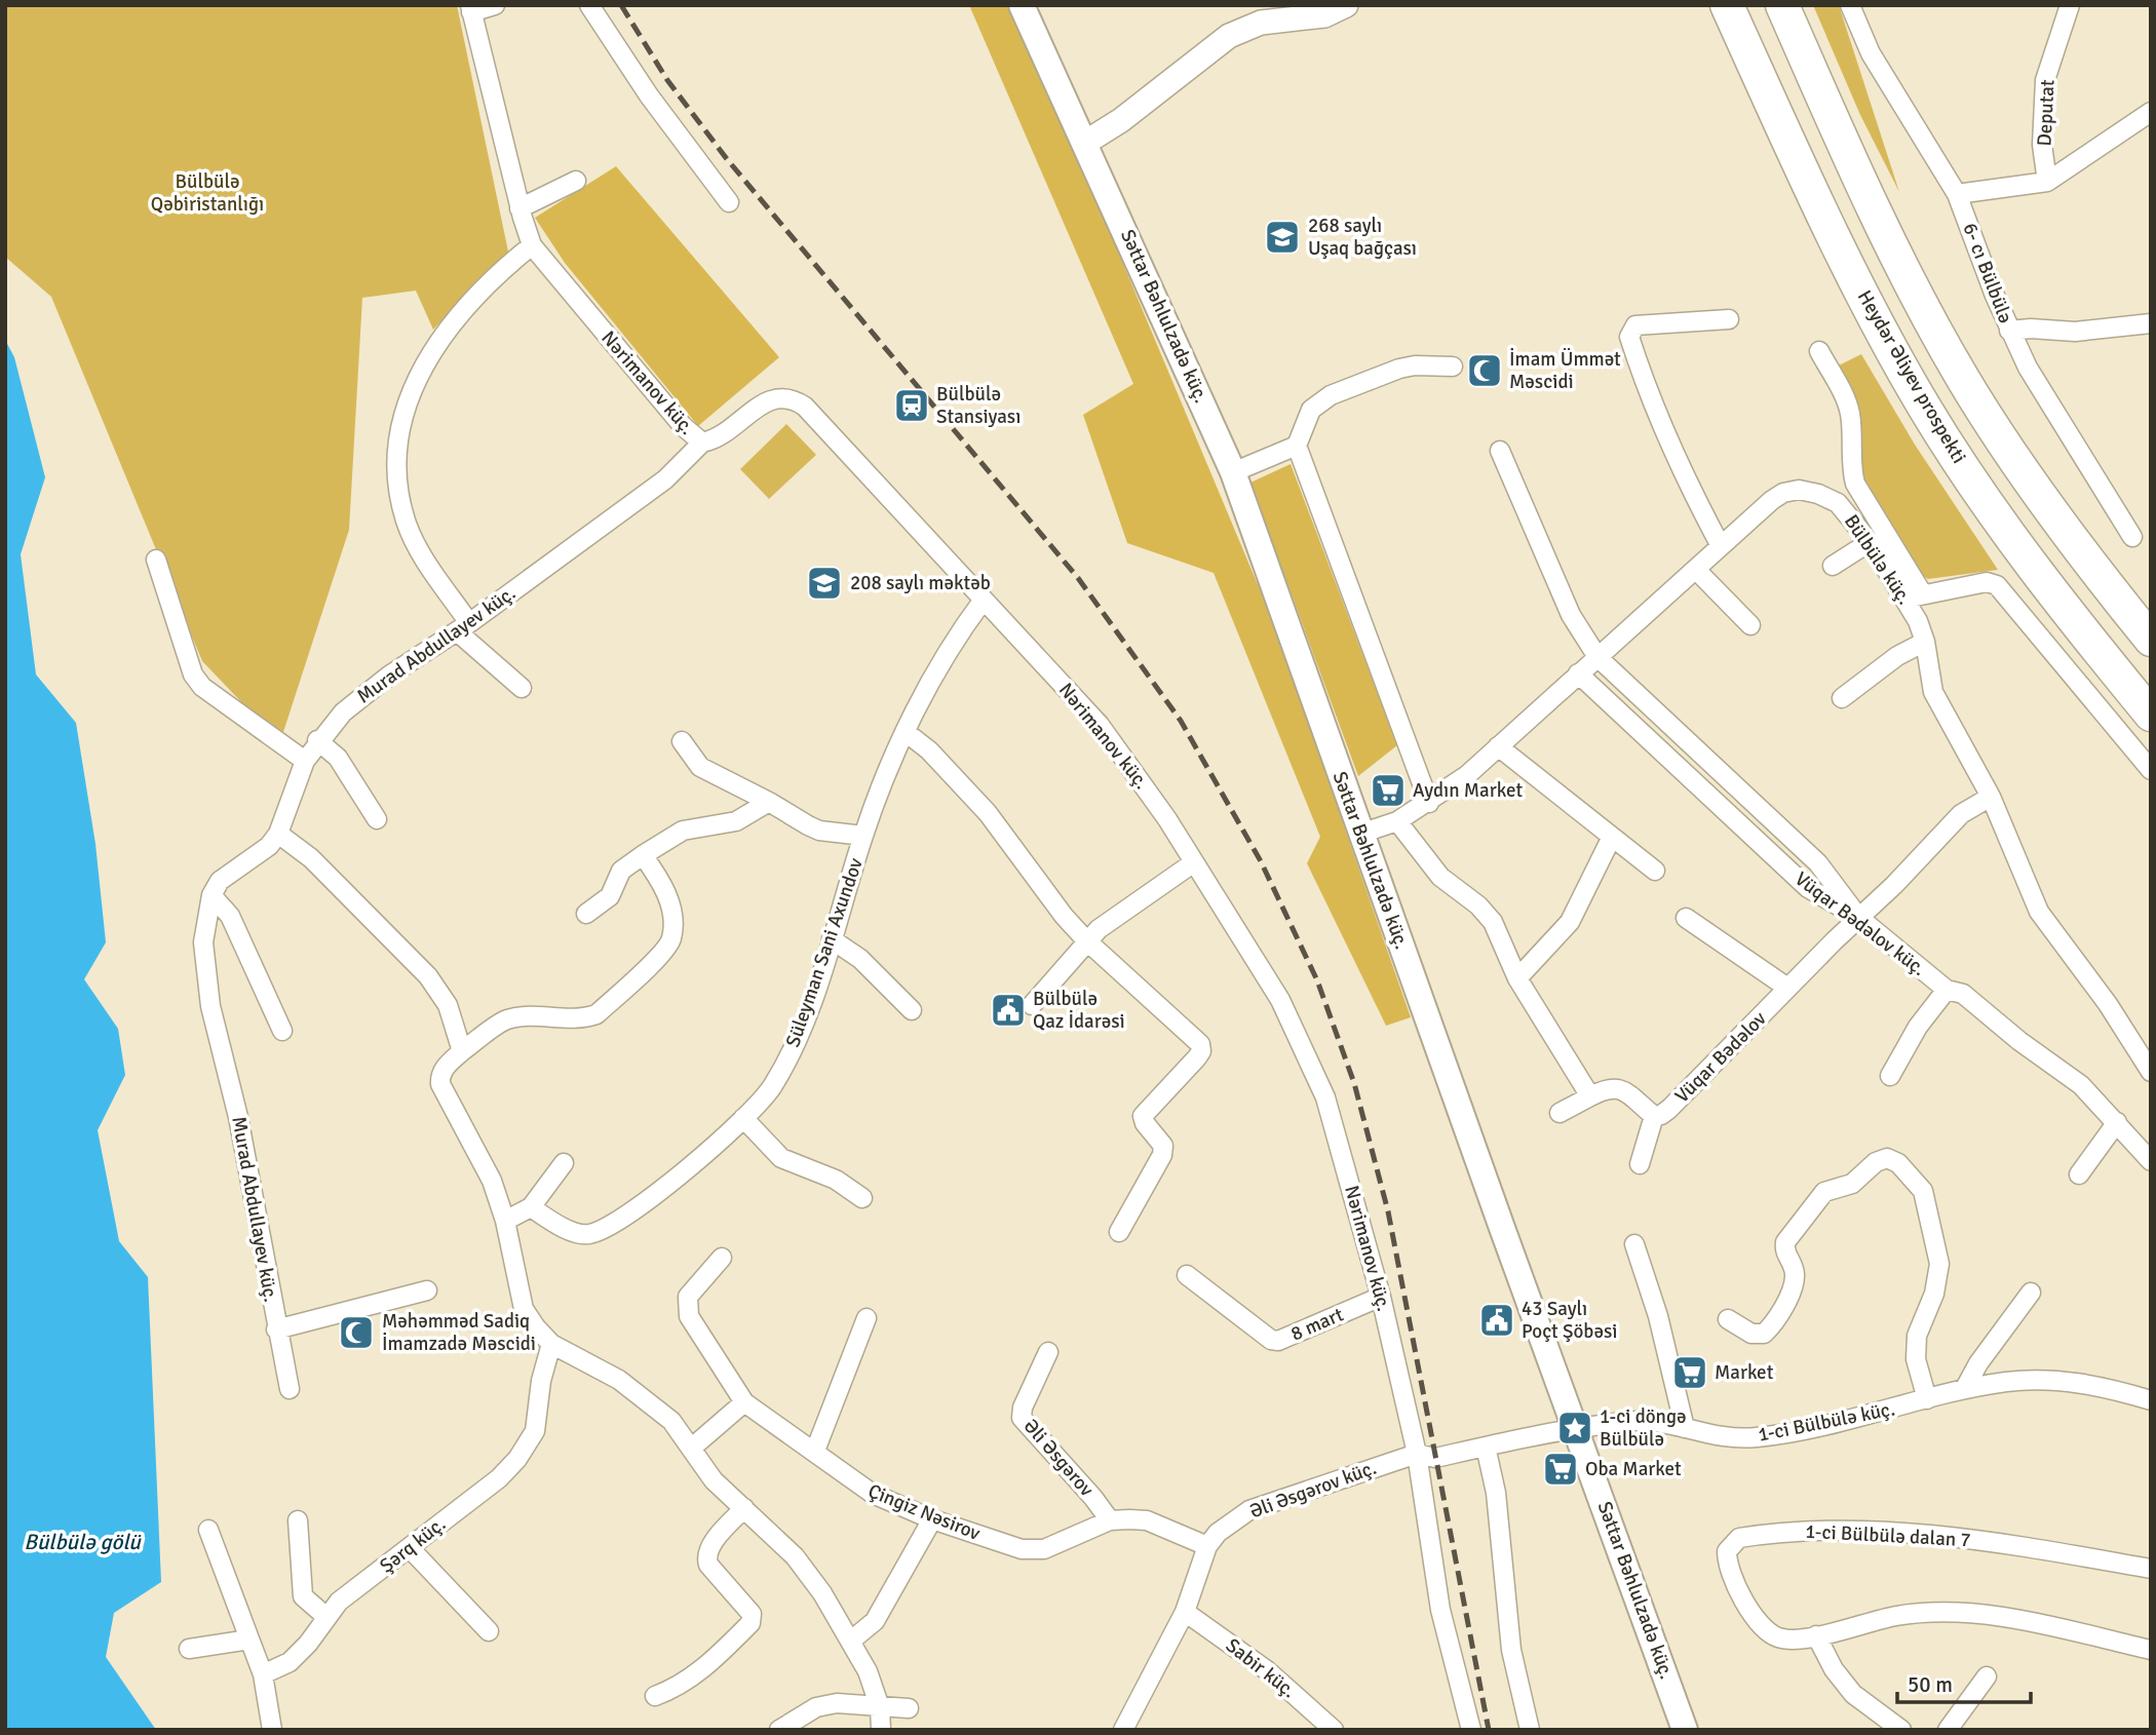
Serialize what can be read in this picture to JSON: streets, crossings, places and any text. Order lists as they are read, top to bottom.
{
  "streets": {
    "highway": ["Heydər Əliyev prospekti"],
    "main road": ["Səttar Bəhlulzadə küç."],
    "street": [
      "Deputat",
      "6- cı Bülbülə",
      "Nərimanov küç.",
      "Bülbülə küç.",
      "Murad Abdullayev küç.",
      "Vüqar Bədəlov küç.",
      "Süleyman Sani Axundov",
      "Vüqar Bədəlov",
      "8 mart",
      "1-ci Bülbülə küç.",
      "Əli Əsgərov",
      "Əli Əsgərov küç.",
      "Çingiz Nəsirov",
      "1-ci Bülbülə dalan 7",
      "Şərq küç.",
      "Sabir küç."
    ]
  },
  "crossings": [
    ["Deputat", "6- cı Bülbülə"],
    ["Səttar Bəhlulzadə küç.", "Bülbülə küç."],
    ["Səttar Bəhlulzadə küç.", "1-ci Bülbülə küç."],
    ["Nərimanov küç.", "Murad Abdullayev küç."],
    ["Nərimanov küç.", "Süleyman Sani Axundov"],
    ["Nərimanov küç.", "8 mart"],
    ["Nərimanov küç.", "1-ci Bülbülə küç."],
    ["Nərimanov küç.", "Əli Əsgərov küç."],
    ["Bülbülə küç.", "Vüqar Bədəlov küç."],
    ["Bülbülə küç.", "Vüqar Bədəlov"],
    ["Vüqar Bədəlov küç.", "Vüqar Bədəlov"],
    ["1-ci Bülbülə küç.", "Əli Əsgərov küç."],
    ["Əli Əsgərov", "Çingiz Nəsirov"],
    ["Əli Əsgərov küç.", "Çingiz Nəsirov"],
    ["Əli Əsgərov küç.", "Sabir küç."]
  ],
  "water": ["Bülbülə gölü"],
  "parks": ["Bülbülə Qəbiristanlığı"],
  "places": {
    "school or university": ["268 saylı Uşaq bağçası", "208 saylı məktəb"],
    "mosque": ["İmam Ümmət Məscidi", "Məhəmməd Sadiq İmamzadə Məscidi"],
    "station": ["Bülbülə Stansiyası"],
    "supermarket": ["Aydın Market", "Market", "Oba Market"],
    "public building": ["Bülbülə Qaz İdarəsi", "43 Saylı Poçt Şöbəsi"],
    "place": ["1-ci döngə Bülbülə"]
  },
  "scale_bar": "50 m"
}
